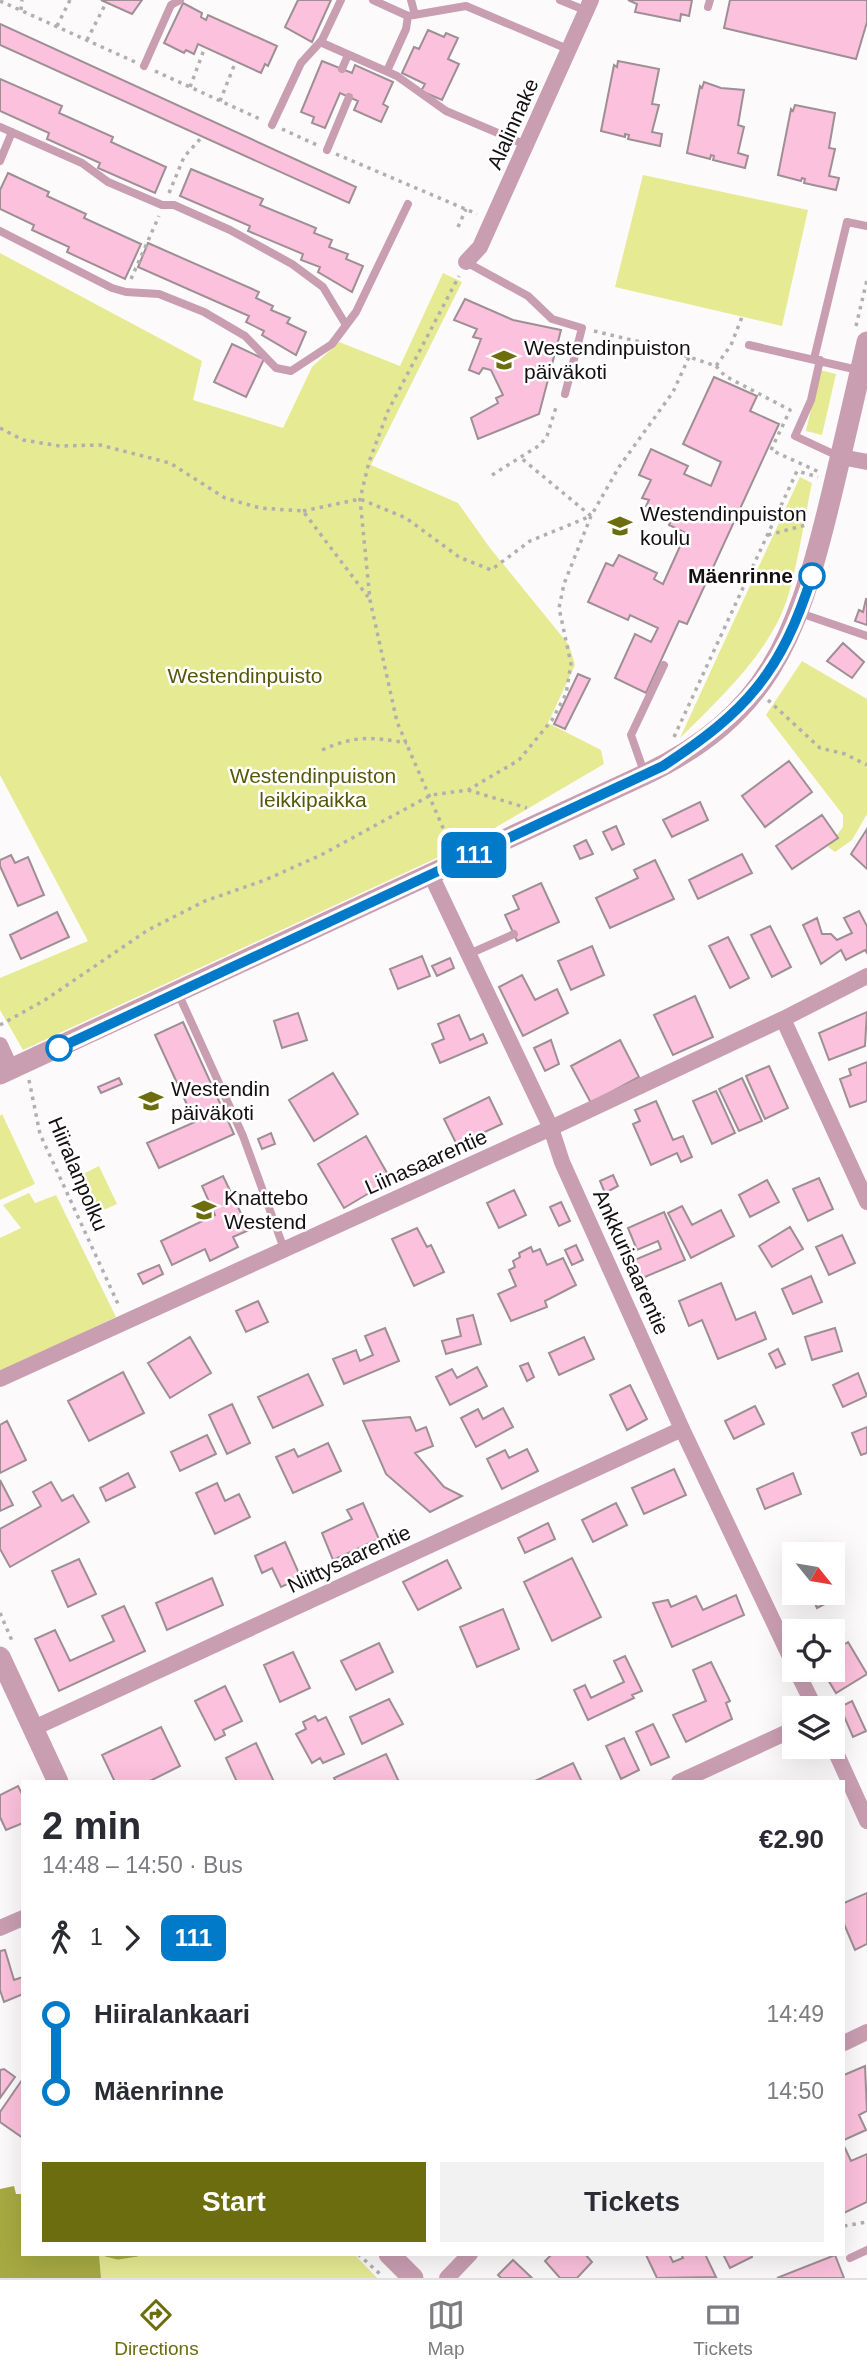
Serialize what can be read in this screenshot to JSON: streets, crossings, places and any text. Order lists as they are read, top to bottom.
{
  "streets": {
    "street": [
      "Alalinnake",
      "Liinasaarentie",
      "Ankkurisaarentie",
      "Niittysaarentie"
    ],
    "path": ["Hiiralanpolku"]
  },
  "crossings": [
    ["Liinasaarentie", "Hiiralanpolku"],
    ["Liinasaarentie", "Ankkurisaarentie"],
    ["Ankkurisaarentie", "Niittysaarentie"]
  ],
  "parks": ["Westendinpuisto", "Westendinpuiston leikkipaikka"],
  "places": {
    "school or university": [
      "Westendinpuiston päiväkoti",
      "Westendinpuiston koulu",
      "Westendin päiväkoti",
      "Knattebo Westend"
    ],
    "other": ["Mäenrinne"]
  },
  "lines": ["bus line 111"],
  "north": "bottom right",
  "page": {
    "on_map": "111",
    "heading": ["2 min", "14:48 – 14:50 · Bus", "€2.90"],
    "legs": ["1", "111"],
    "list": [
      {
        "name": "Hiiralankaari",
        "value": "14:49"
      },
      {
        "name": "Mäenrinne",
        "value": "14:50"
      }
    ],
    "buttons": ["Start", "Tickets"],
    "tabs": ["Directions", "Map", "Tickets"]
  }
}
